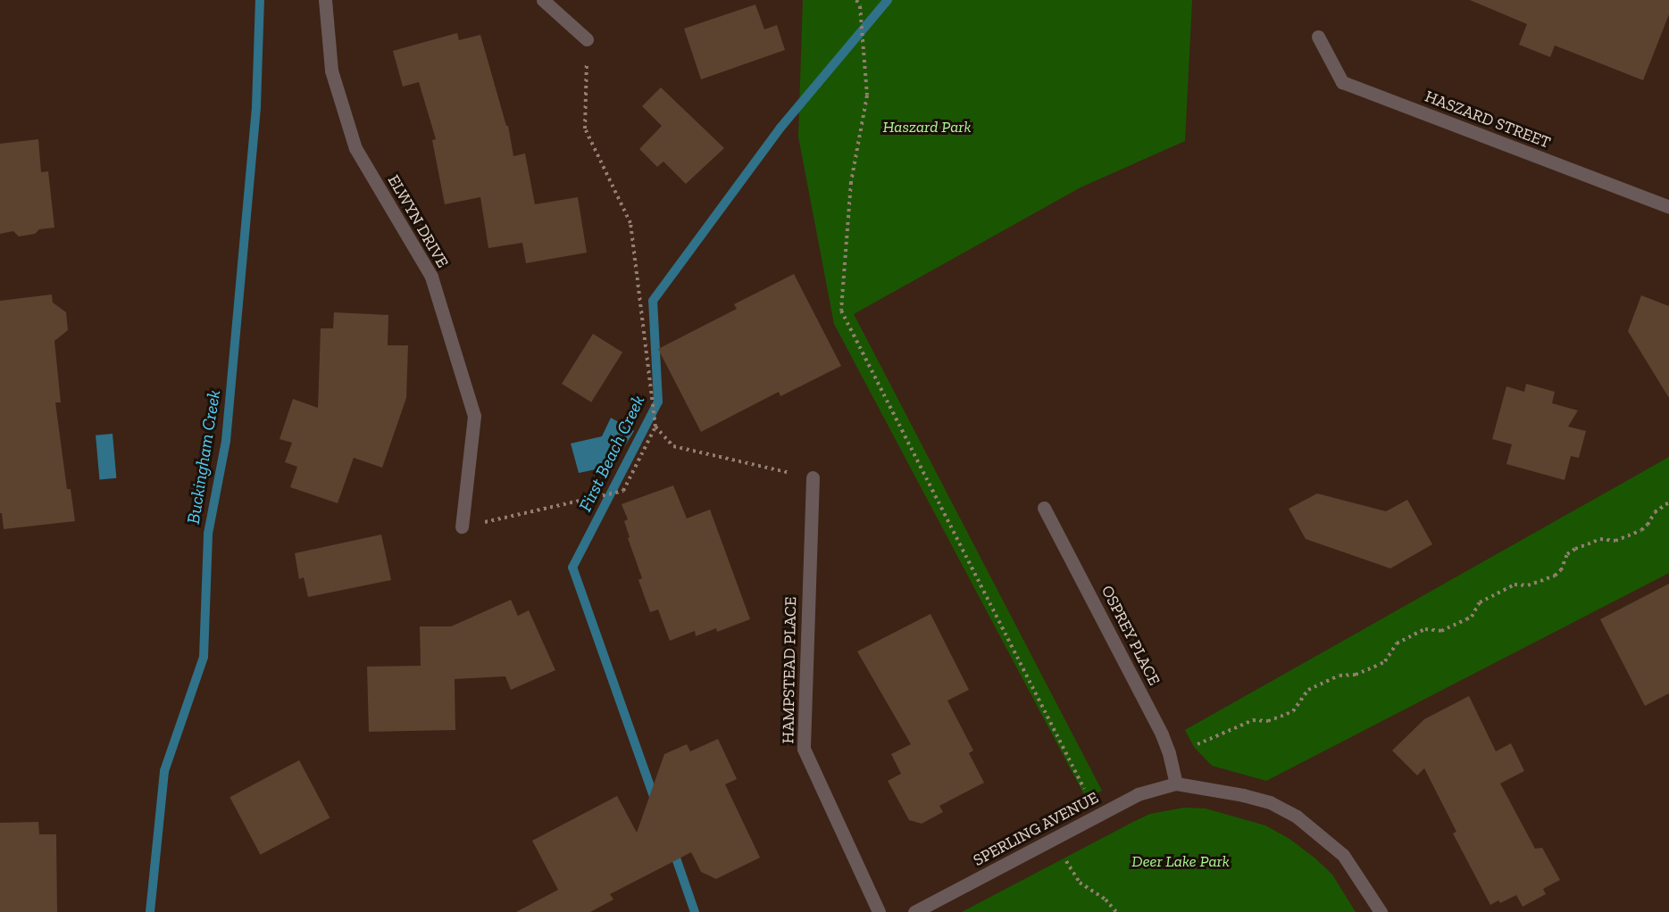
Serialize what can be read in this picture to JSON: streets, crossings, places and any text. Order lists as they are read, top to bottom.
{
  "streets": {
    "street": [
      "HASZARD STREET",
      "ELWYN DRIVE",
      "OSPREY PLACE",
      "HAMPSTEAD PLACE",
      "SPERLING AVENUE"
    ]
  },
  "crossings": [
    ["OSPREY PLACE", "SPERLING AVENUE"]
  ],
  "water": ["First Beach Creek", "Buckingham Creek"],
  "parks": ["Haszard Park", "Deer Lake Park"]
}
